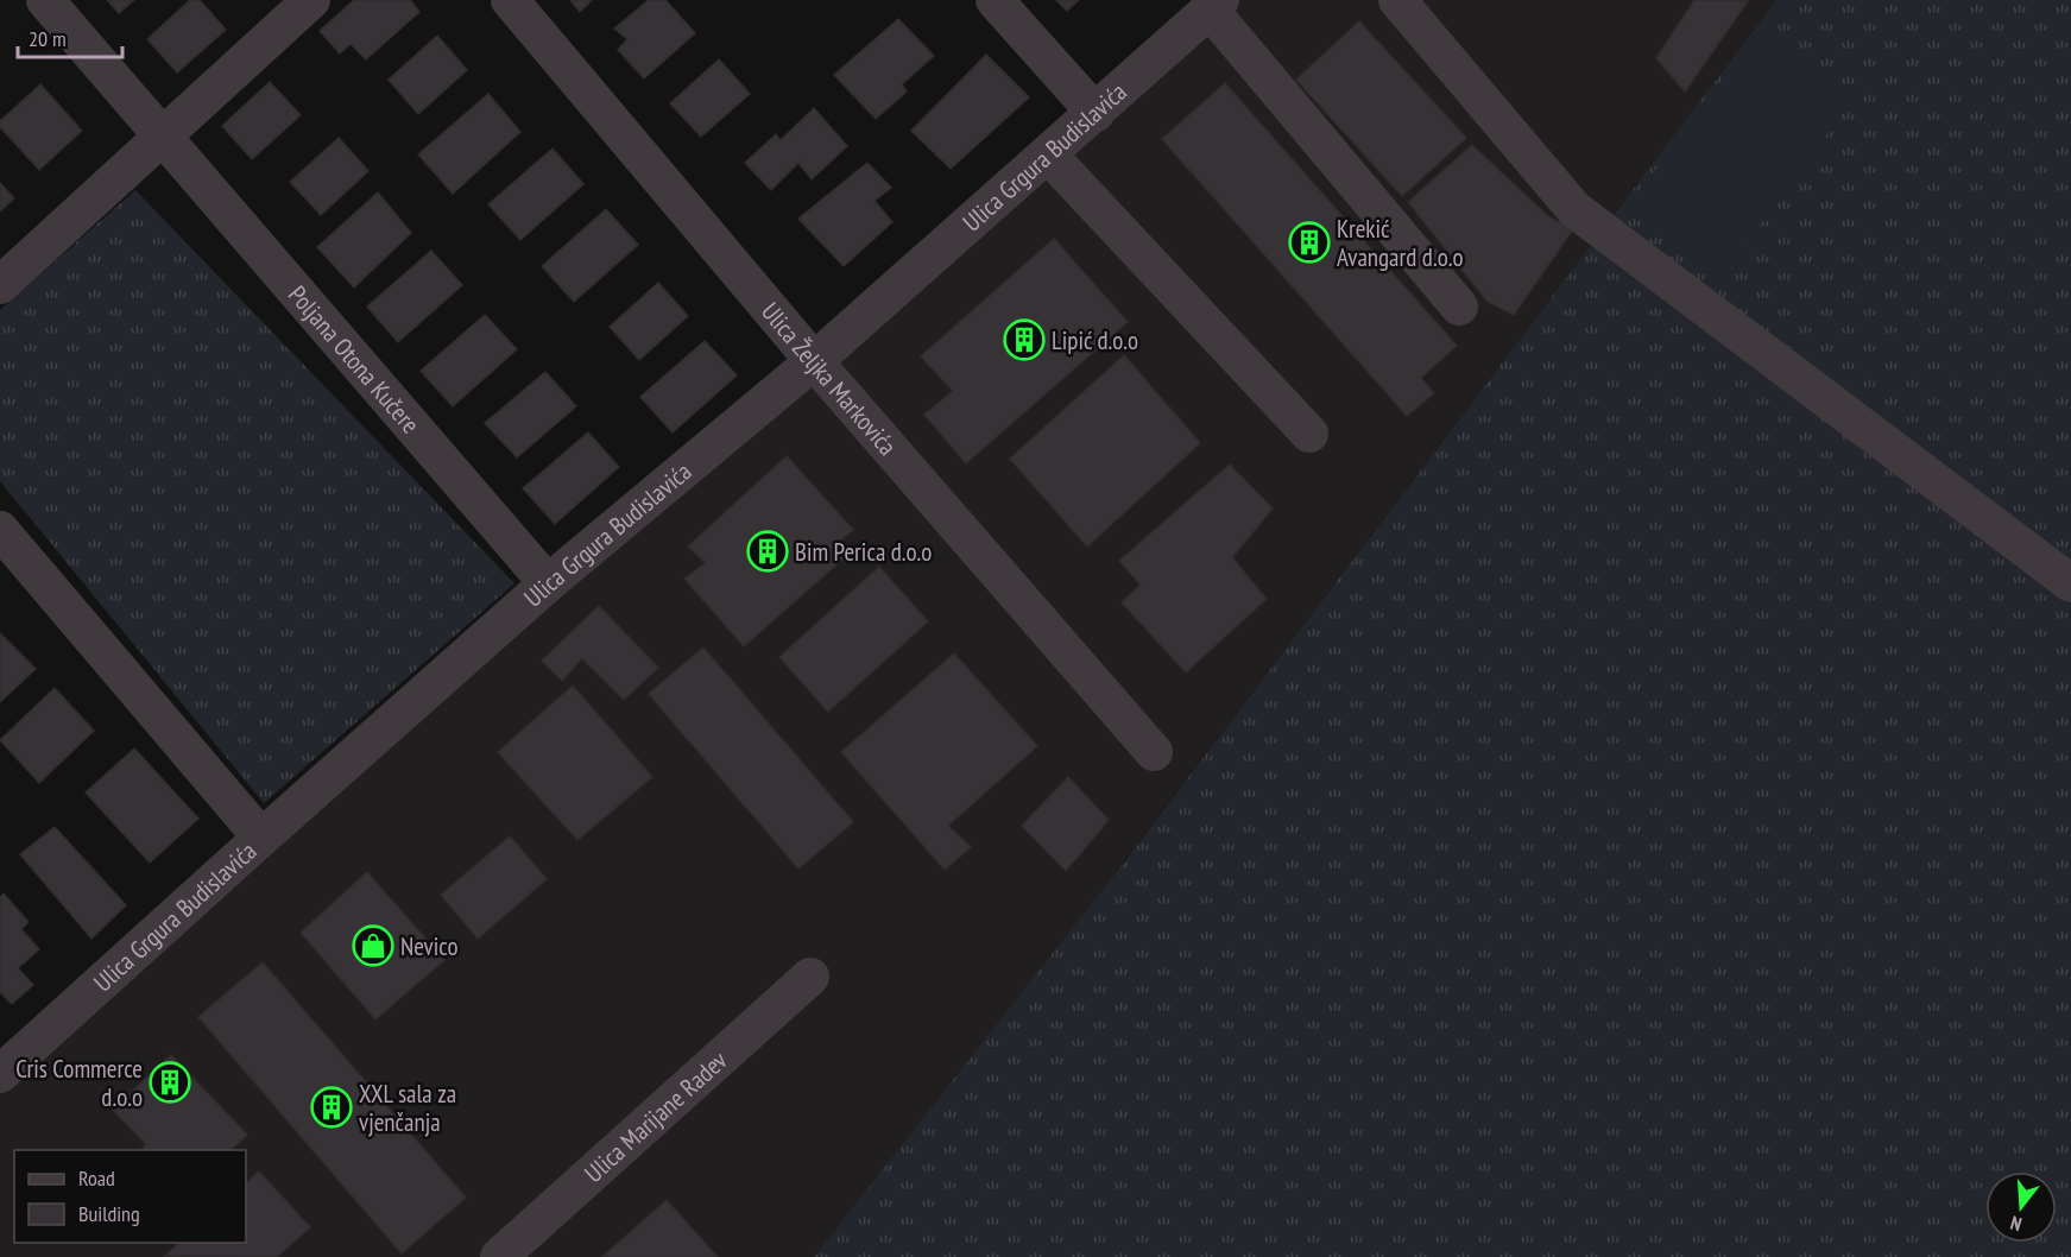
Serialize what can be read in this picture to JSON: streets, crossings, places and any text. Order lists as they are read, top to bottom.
{
  "streets": {
    "street": [
      "Ulica Grgura Budislavića",
      "Poljana Otona Kučere",
      "Ulica Željka Markovića",
      "Ulica Marijane Radev"
    ]
  },
  "crossings": [
    ["Ulica Grgura Budislavića", "Poljana Otona Kučere"],
    ["Ulica Grgura Budislavića", "Ulica Željka Markovića"]
  ],
  "places": {
    "building": [
      "Krekić Avangard d.o.o",
      "Lipić d.o.o",
      "Bim Perica d.o.o",
      "Cris Commerce d.o.o",
      "XXL sala za vjenčanja"
    ],
    "shop": ["Nevico"]
  },
  "legend": ["Road", "Building"],
  "scale_bar": "20 m",
  "north": "bottom"
}
